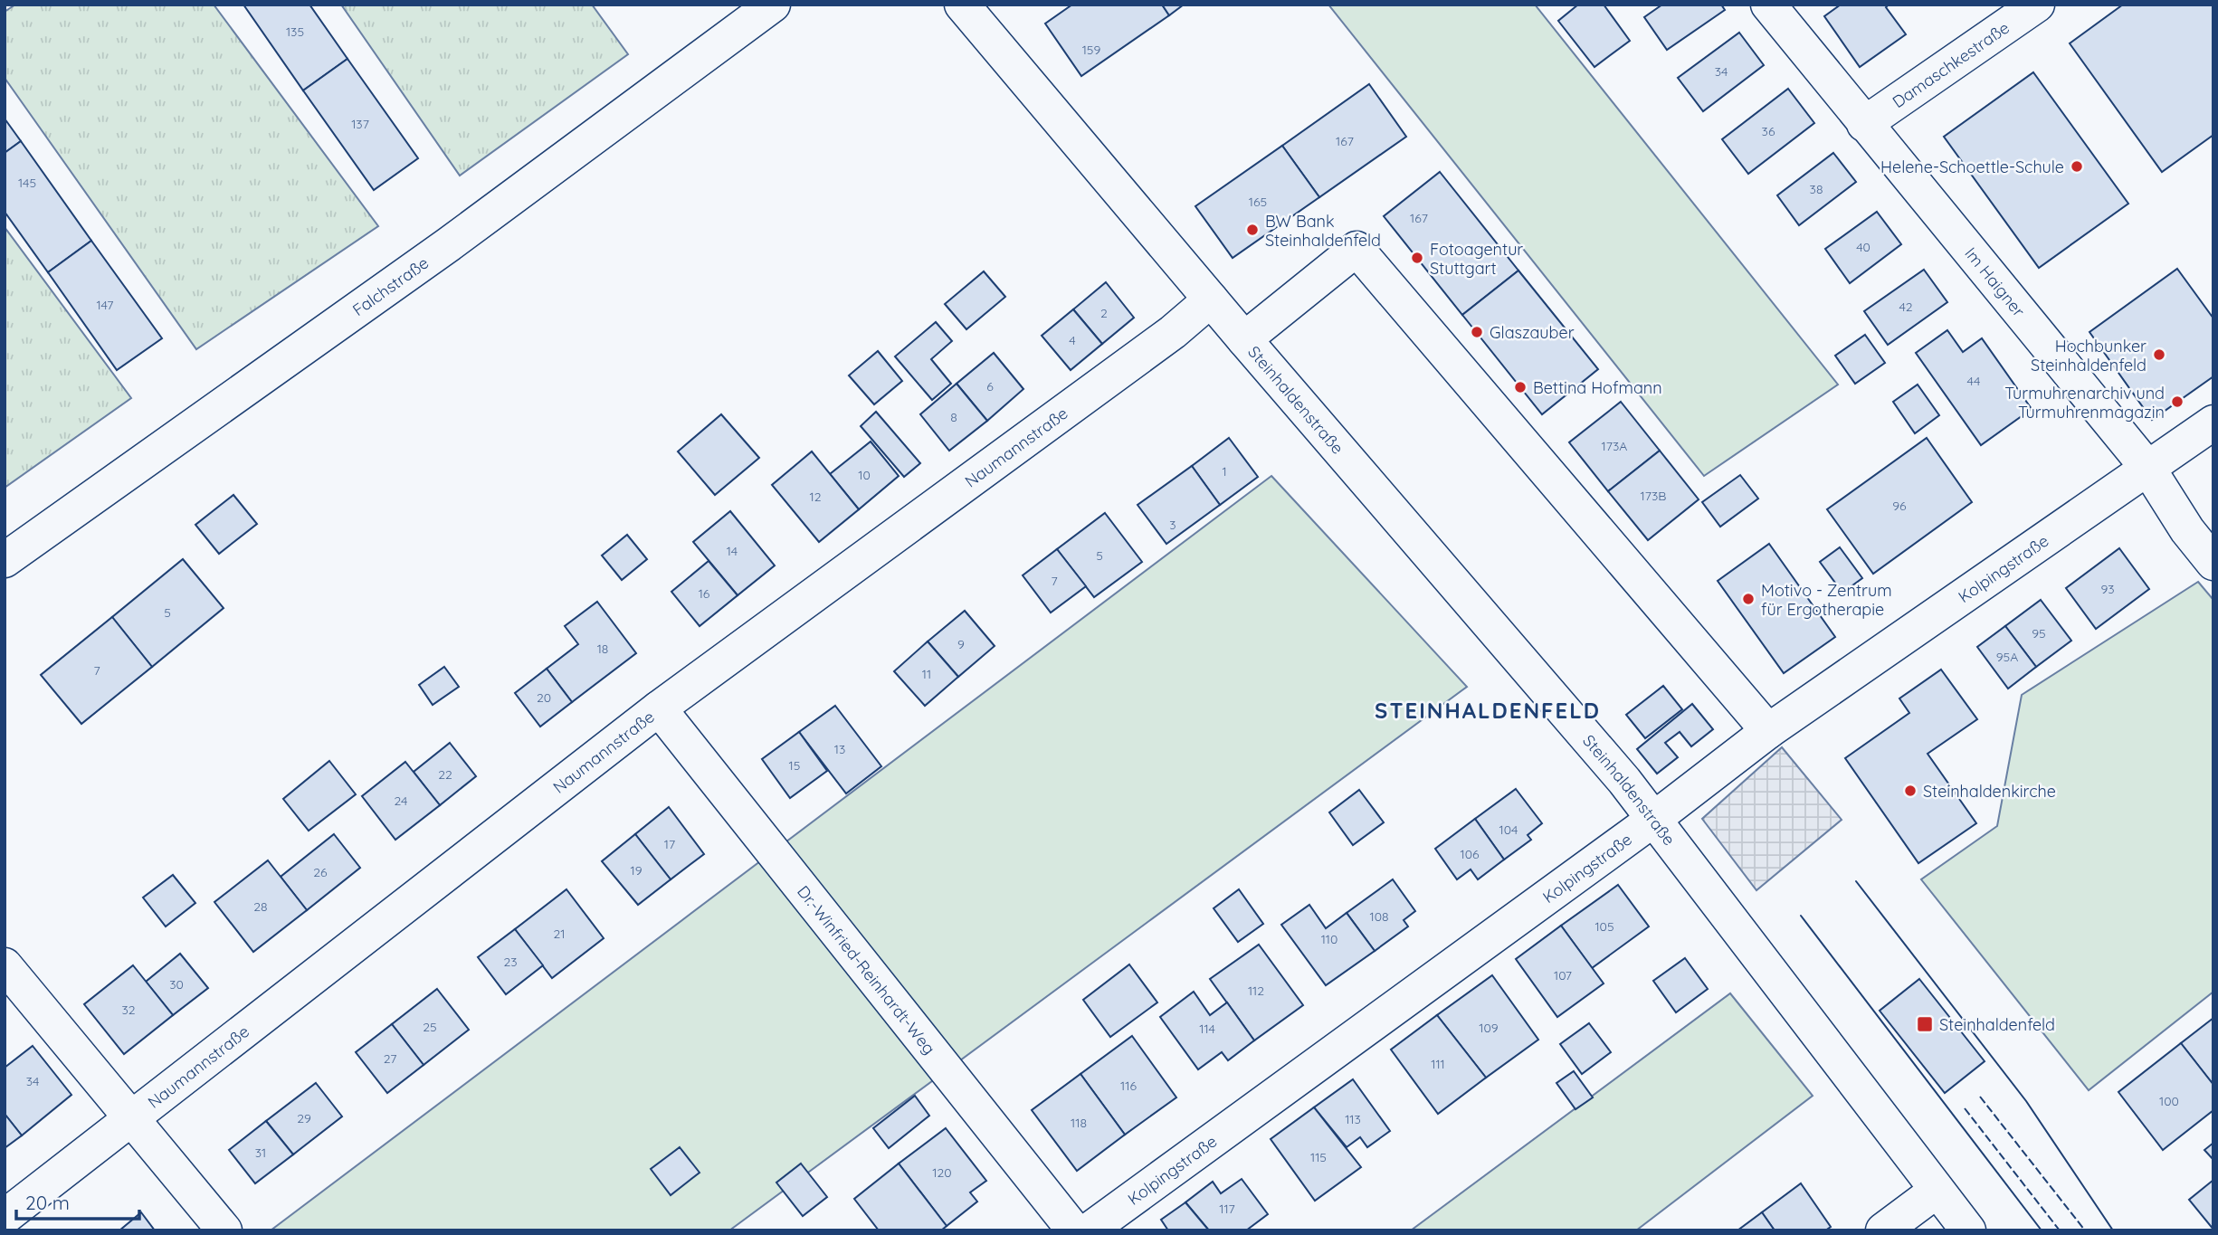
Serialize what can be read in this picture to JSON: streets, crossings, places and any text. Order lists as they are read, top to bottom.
{
  "streets": {
    "street": [
      "Damaschkestraße",
      "Im Haigner",
      "Falchstraße",
      "Steinhaldenstraße",
      "Naumannstraße",
      "Kolpingstraße",
      "Dr.-Winfried-Reinhardt-Weg"
    ]
  },
  "crossings": [
    ["Damaschkestraße", "Im Haigner"],
    ["Im Haigner", "Kolpingstraße"],
    ["Steinhaldenstraße", "Naumannstraße"],
    ["Steinhaldenstraße", "Kolpingstraße"],
    ["Naumannstraße", "Dr.-Winfried-Reinhardt-Weg"]
  ],
  "districts": ["STEINHALDENFELD"],
  "places": {
    "other": [
      "Helene-Schoettle-Schule",
      "BW Bank Steinhaldenfeld",
      "Fotoagentur Stuttgart",
      "Glaszauber",
      "Hochbunker Steinhaldenfeld",
      "Bettina Hofmann",
      "Turmuhrenarchiv und Turmuhrenmagazin",
      "Motivo - Zentrum für Ergotherapie",
      "Steinhaldenkirche"
    ],
    "transit": ["Steinhaldenfeld"]
  },
  "house_numbers": [
    "135",
    "159",
    "34",
    "137",
    "36",
    "167",
    "145",
    "38",
    "165",
    "167",
    "40",
    "147",
    "42",
    "2",
    "4",
    "44",
    "6",
    "8",
    "173A",
    "1",
    "10",
    "173B",
    "12",
    "96",
    "3",
    "14",
    "5",
    "7",
    "93",
    "16",
    "5",
    "95",
    "9",
    "18",
    "95A",
    "7",
    "11",
    "20",
    "13",
    "15",
    "22",
    "24",
    "104",
    "17",
    "106",
    "19",
    "26",
    "28",
    "108",
    "105",
    "21",
    "110",
    "23",
    "107",
    "30",
    "112",
    "32",
    "25",
    "109",
    "114",
    "27",
    "111",
    "34",
    "116",
    "100",
    "29",
    "113",
    "118",
    "31",
    "115",
    "120",
    "117"
  ],
  "scale_bar": "20 m"
}
